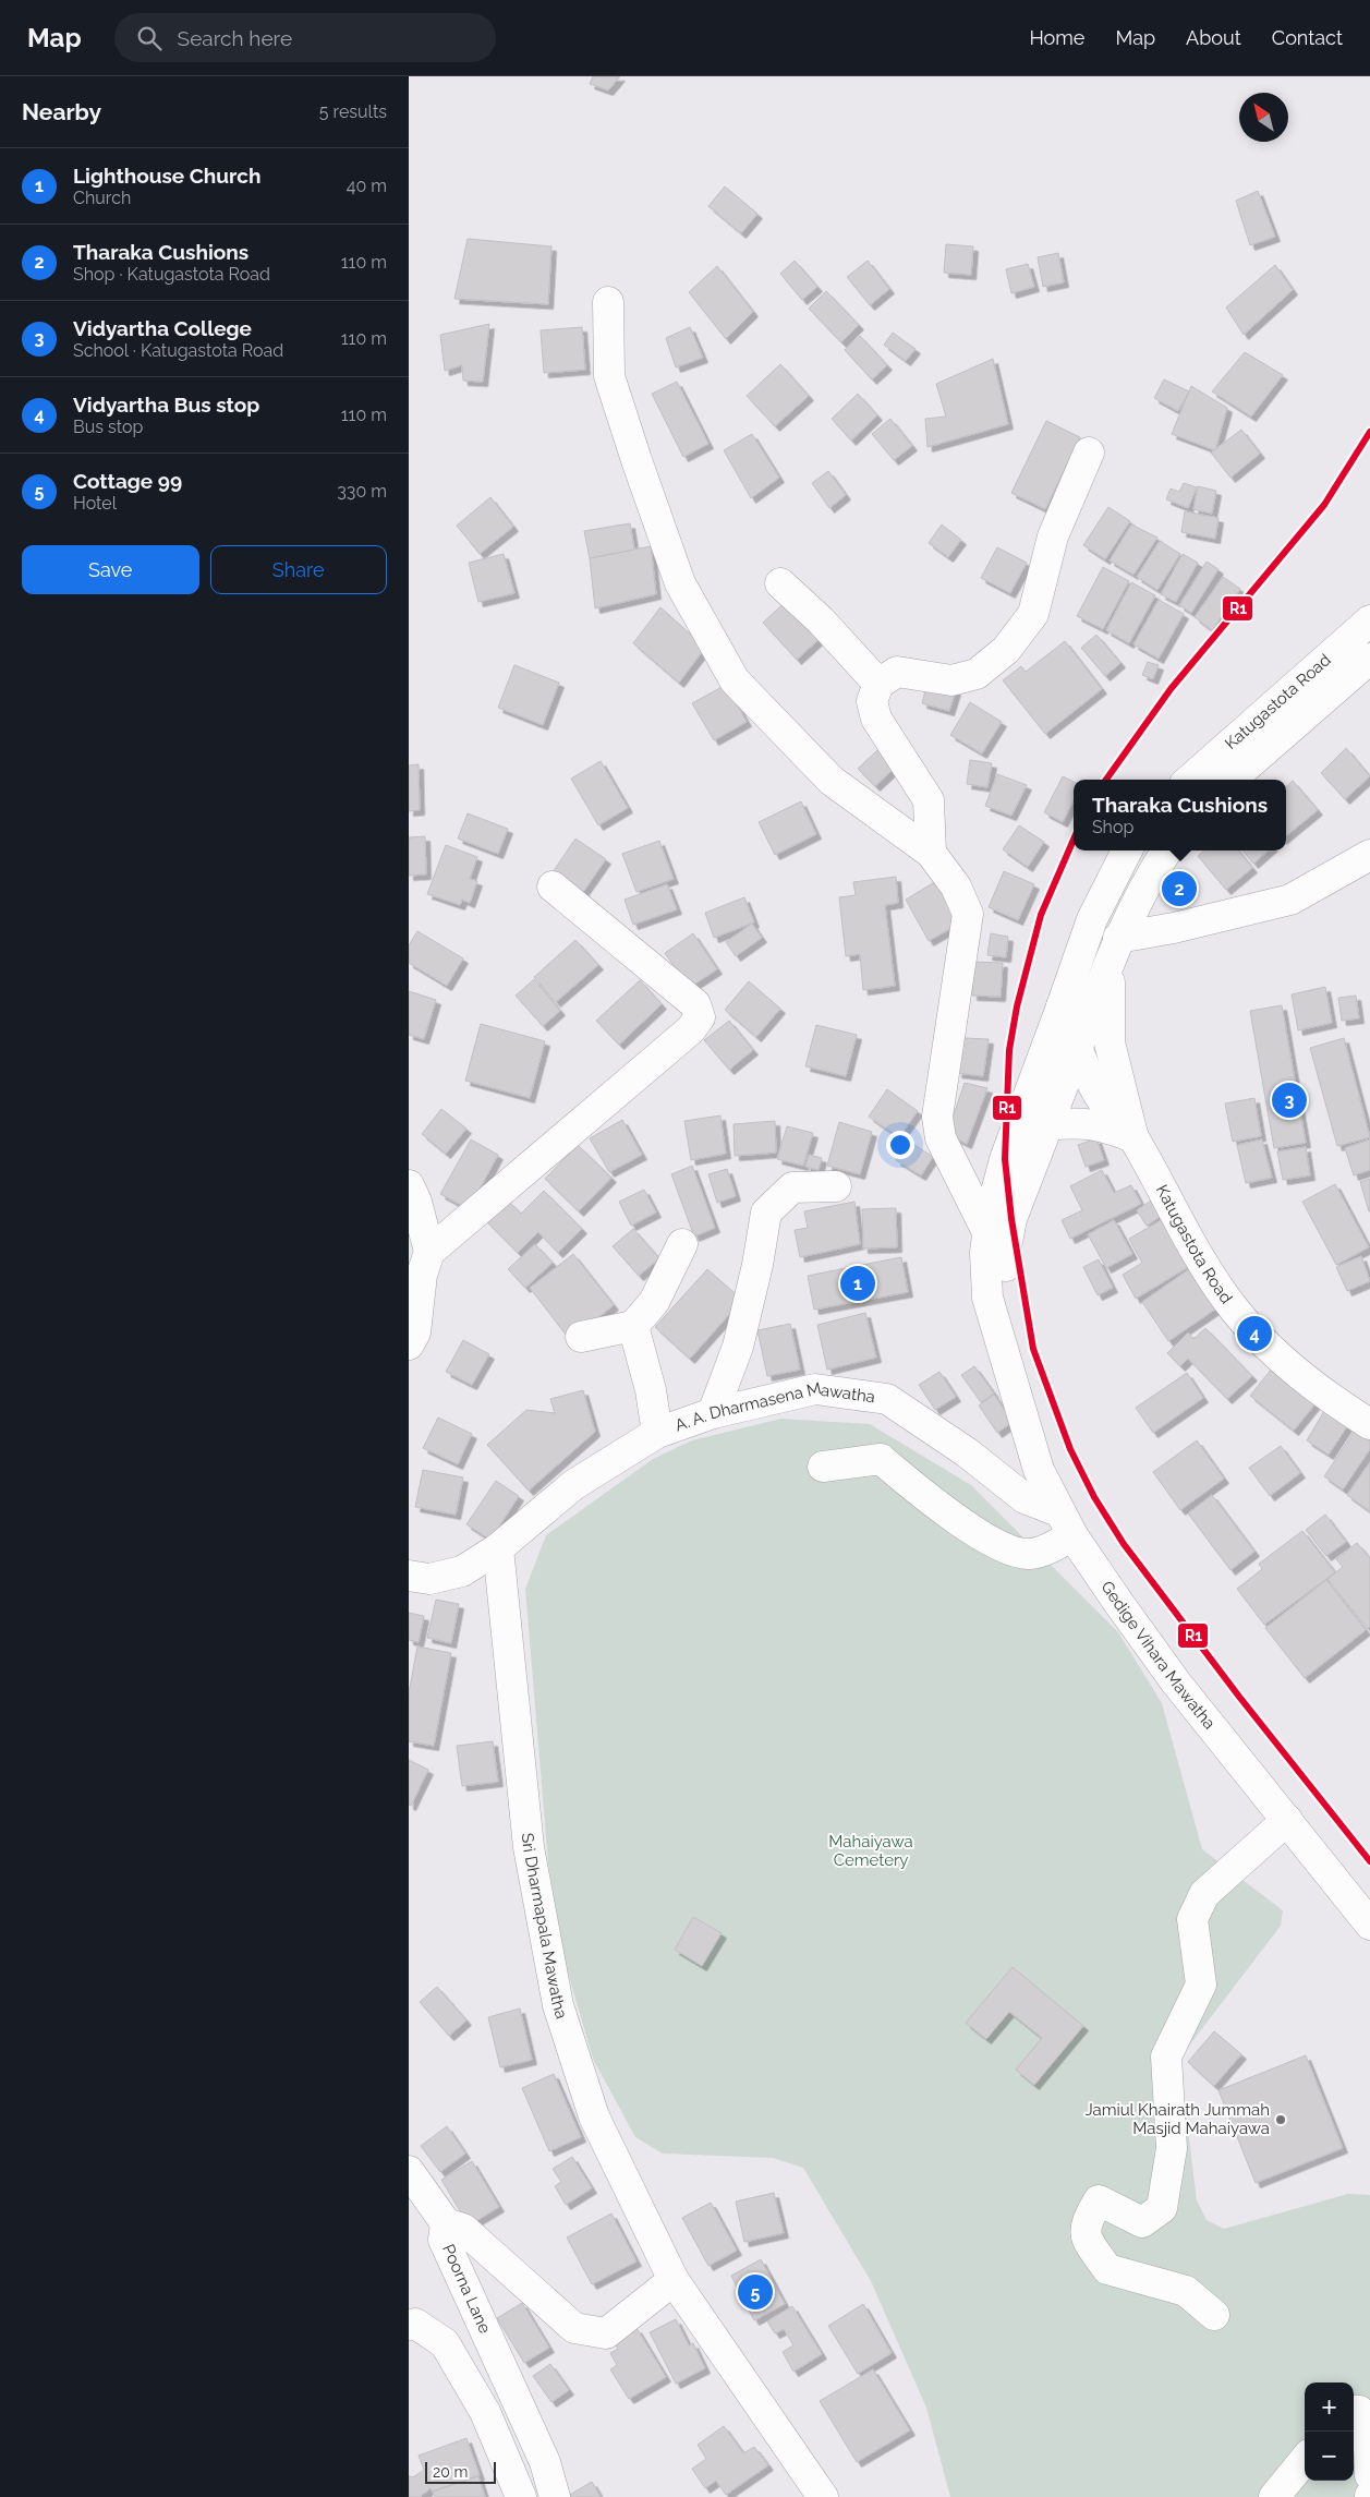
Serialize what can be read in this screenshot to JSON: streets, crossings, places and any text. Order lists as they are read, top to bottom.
{
  "streets": {
    "main road": [
      "Katugastota Road",
      "A. A. Dharmasena Mawatha",
      "Gedige Vihara Mawatha",
      "Sri Dharmapala Mawatha",
      "Poorna Lane"
    ]
  },
  "crossings": [
    ["Katugastota Road", "Gedige Vihara Mawatha"],
    ["A. A. Dharmasena Mawatha", "Gedige Vihara Mawatha"],
    ["A. A. Dharmasena Mawatha", "Sri Dharmapala Mawatha"],
    ["Sri Dharmapala Mawatha", "Poorna Lane"]
  ],
  "parks": ["Mahaiyawa Cemetery"],
  "places": ["Jamiul Khairath Jummah Masjid Mahaiyawa"],
  "lines": ["transit line R1"],
  "scale_bar": "20 m",
  "north": "top left",
  "page": {
    "header": "Map",
    "search": "Search here",
    "nav": [
      "Home",
      "Map",
      "About",
      "Contact"
    ],
    "heading": ["Nearby", "5 results"],
    "list": [
      {
        "mark": "1",
        "name": "Lighthouse Church",
        "note": "Church",
        "value": "40 m"
      },
      {
        "mark": "2",
        "name": "Tharaka Cushions",
        "note": "Shop · Katugastota Road",
        "value": "110 m"
      },
      {
        "mark": "3",
        "name": "Vidyartha College",
        "note": "School · Katugastota Road",
        "value": "110 m"
      },
      {
        "mark": "4",
        "name": "Vidyartha Bus stop",
        "note": "Bus stop",
        "value": "110 m"
      },
      {
        "mark": "5",
        "name": "Cottage 99",
        "note": "Hotel",
        "value": "330 m"
      }
    ],
    "buttons": ["Save", "Share"],
    "popup": ["Tharaka Cushions", "Shop"],
    "pins": [
      "2",
      "3",
      "1",
      "4",
      "5"
    ],
    "map_buttons": ["+", "−"],
    "scale": "20 m"
  }
}
